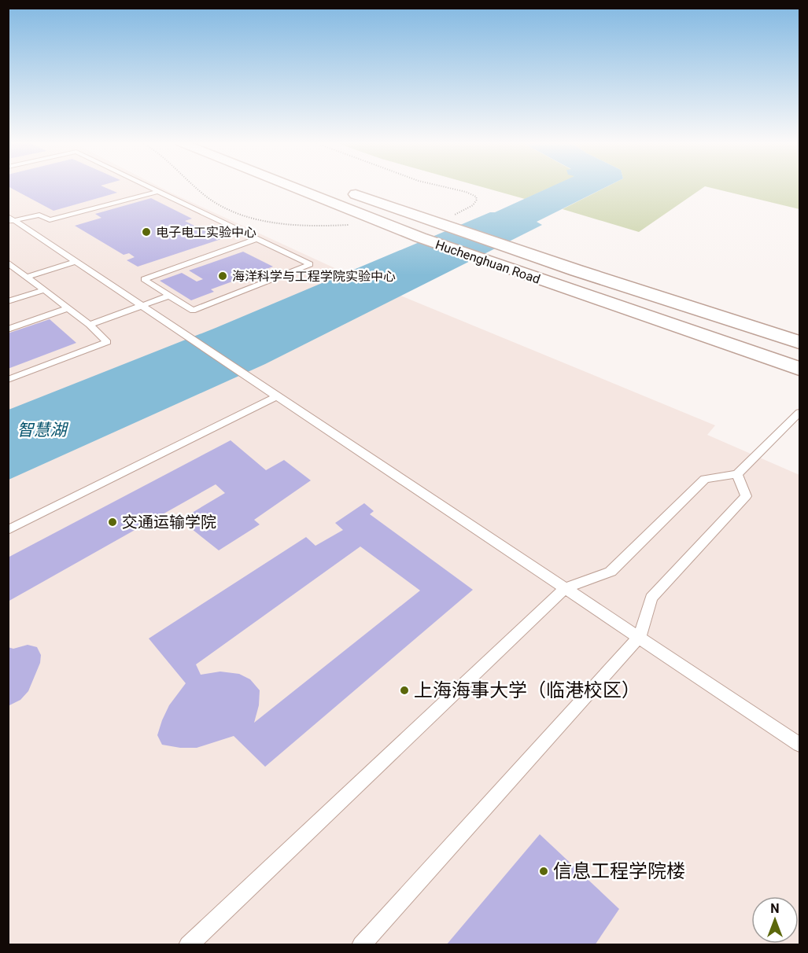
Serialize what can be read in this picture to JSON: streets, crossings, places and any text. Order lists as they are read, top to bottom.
{
  "streets": {
    "main road": ["Huchenghuan Road"]
  },
  "water": ["智慧湖"],
  "places": [
    "电子电工实验中心",
    "海洋科学与工程学院实验中心",
    "交通运输学院",
    "上海海事大学（临港校区）",
    "信息工程学院楼"
  ],
  "north": "top"
}
